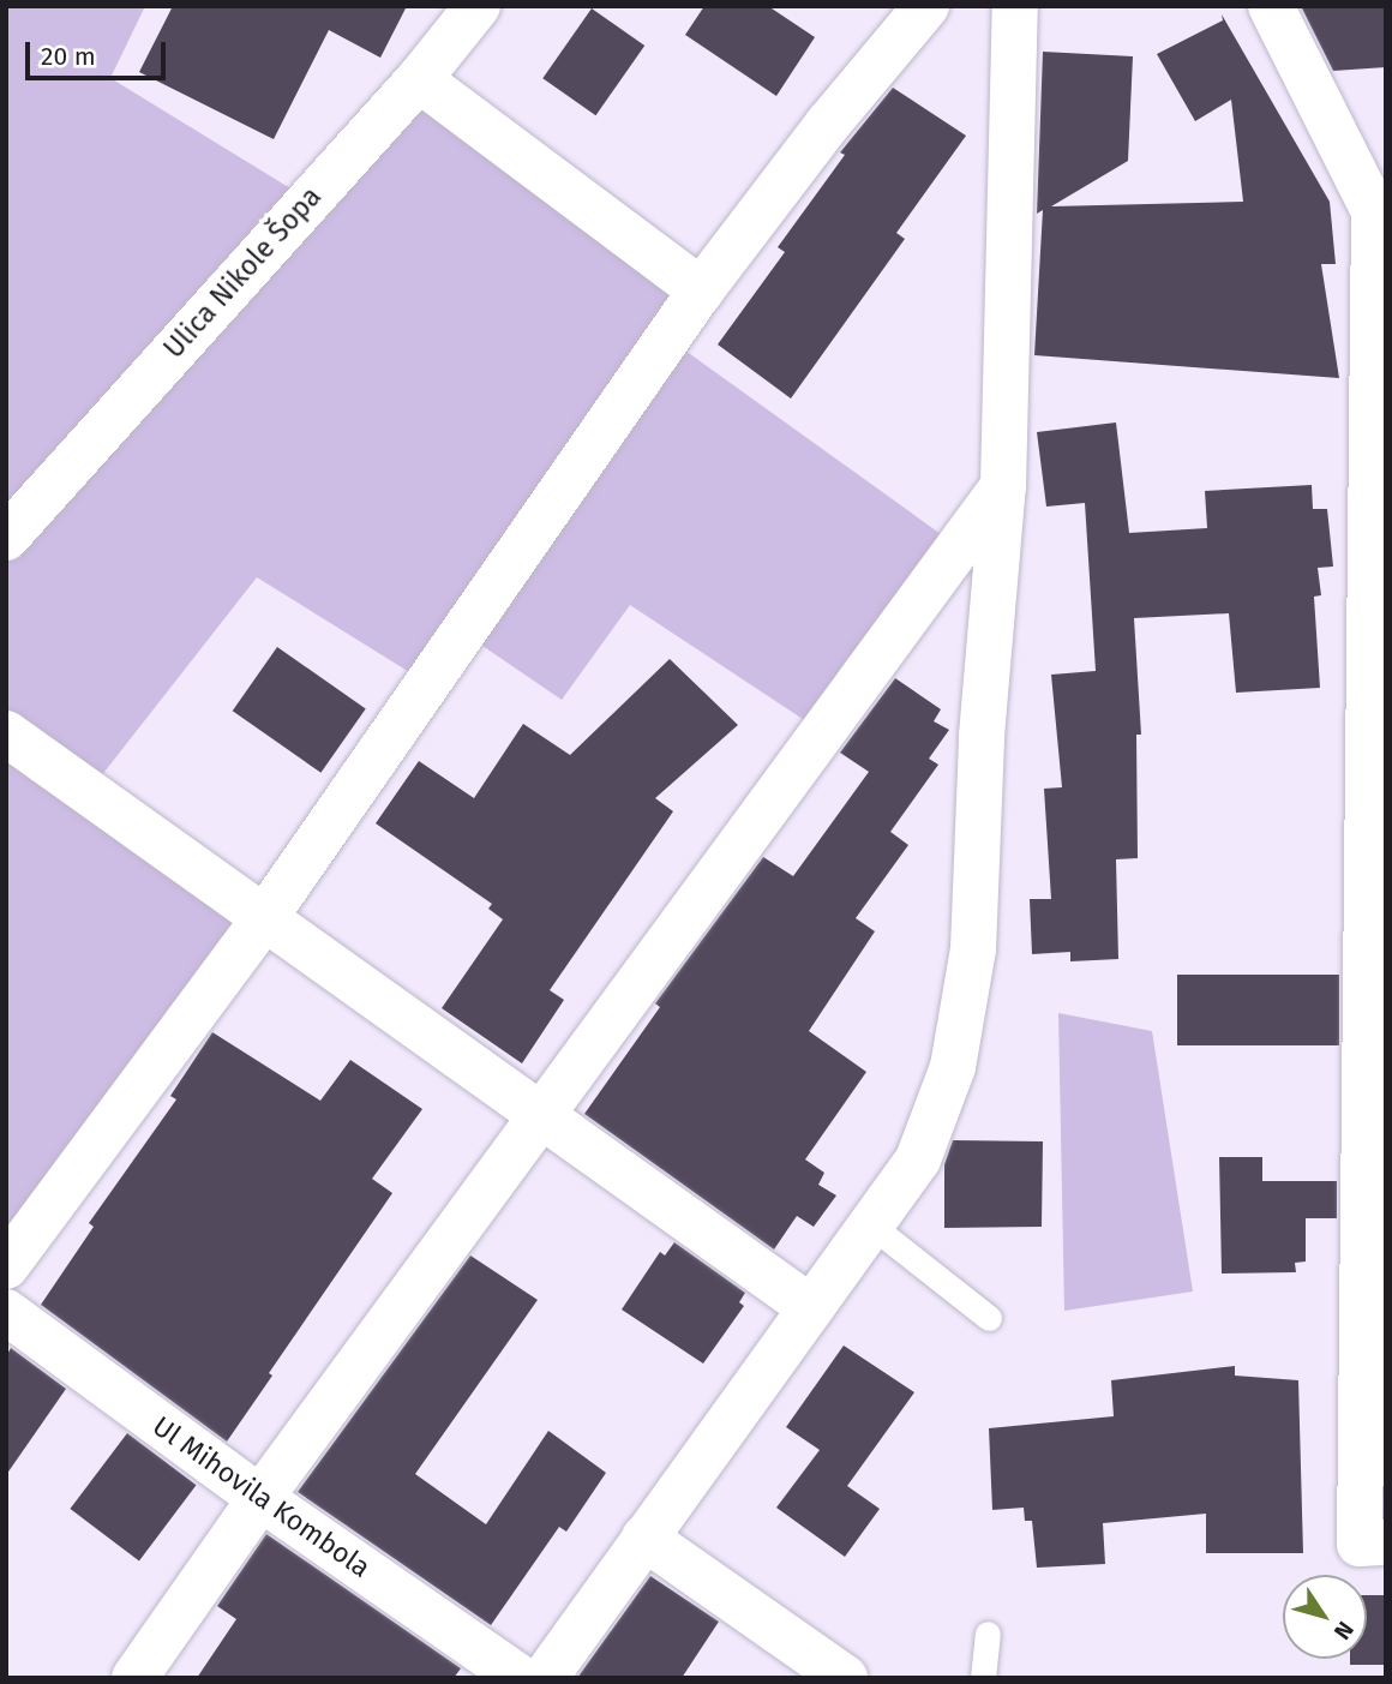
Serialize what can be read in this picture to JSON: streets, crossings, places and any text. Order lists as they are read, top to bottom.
{
  "streets": {
    "street": ["Ulica Nikole Šopa", "Ul Mihovila Kombola"]
  },
  "scale_bar": "20 m",
  "north": "bottom right"
}
